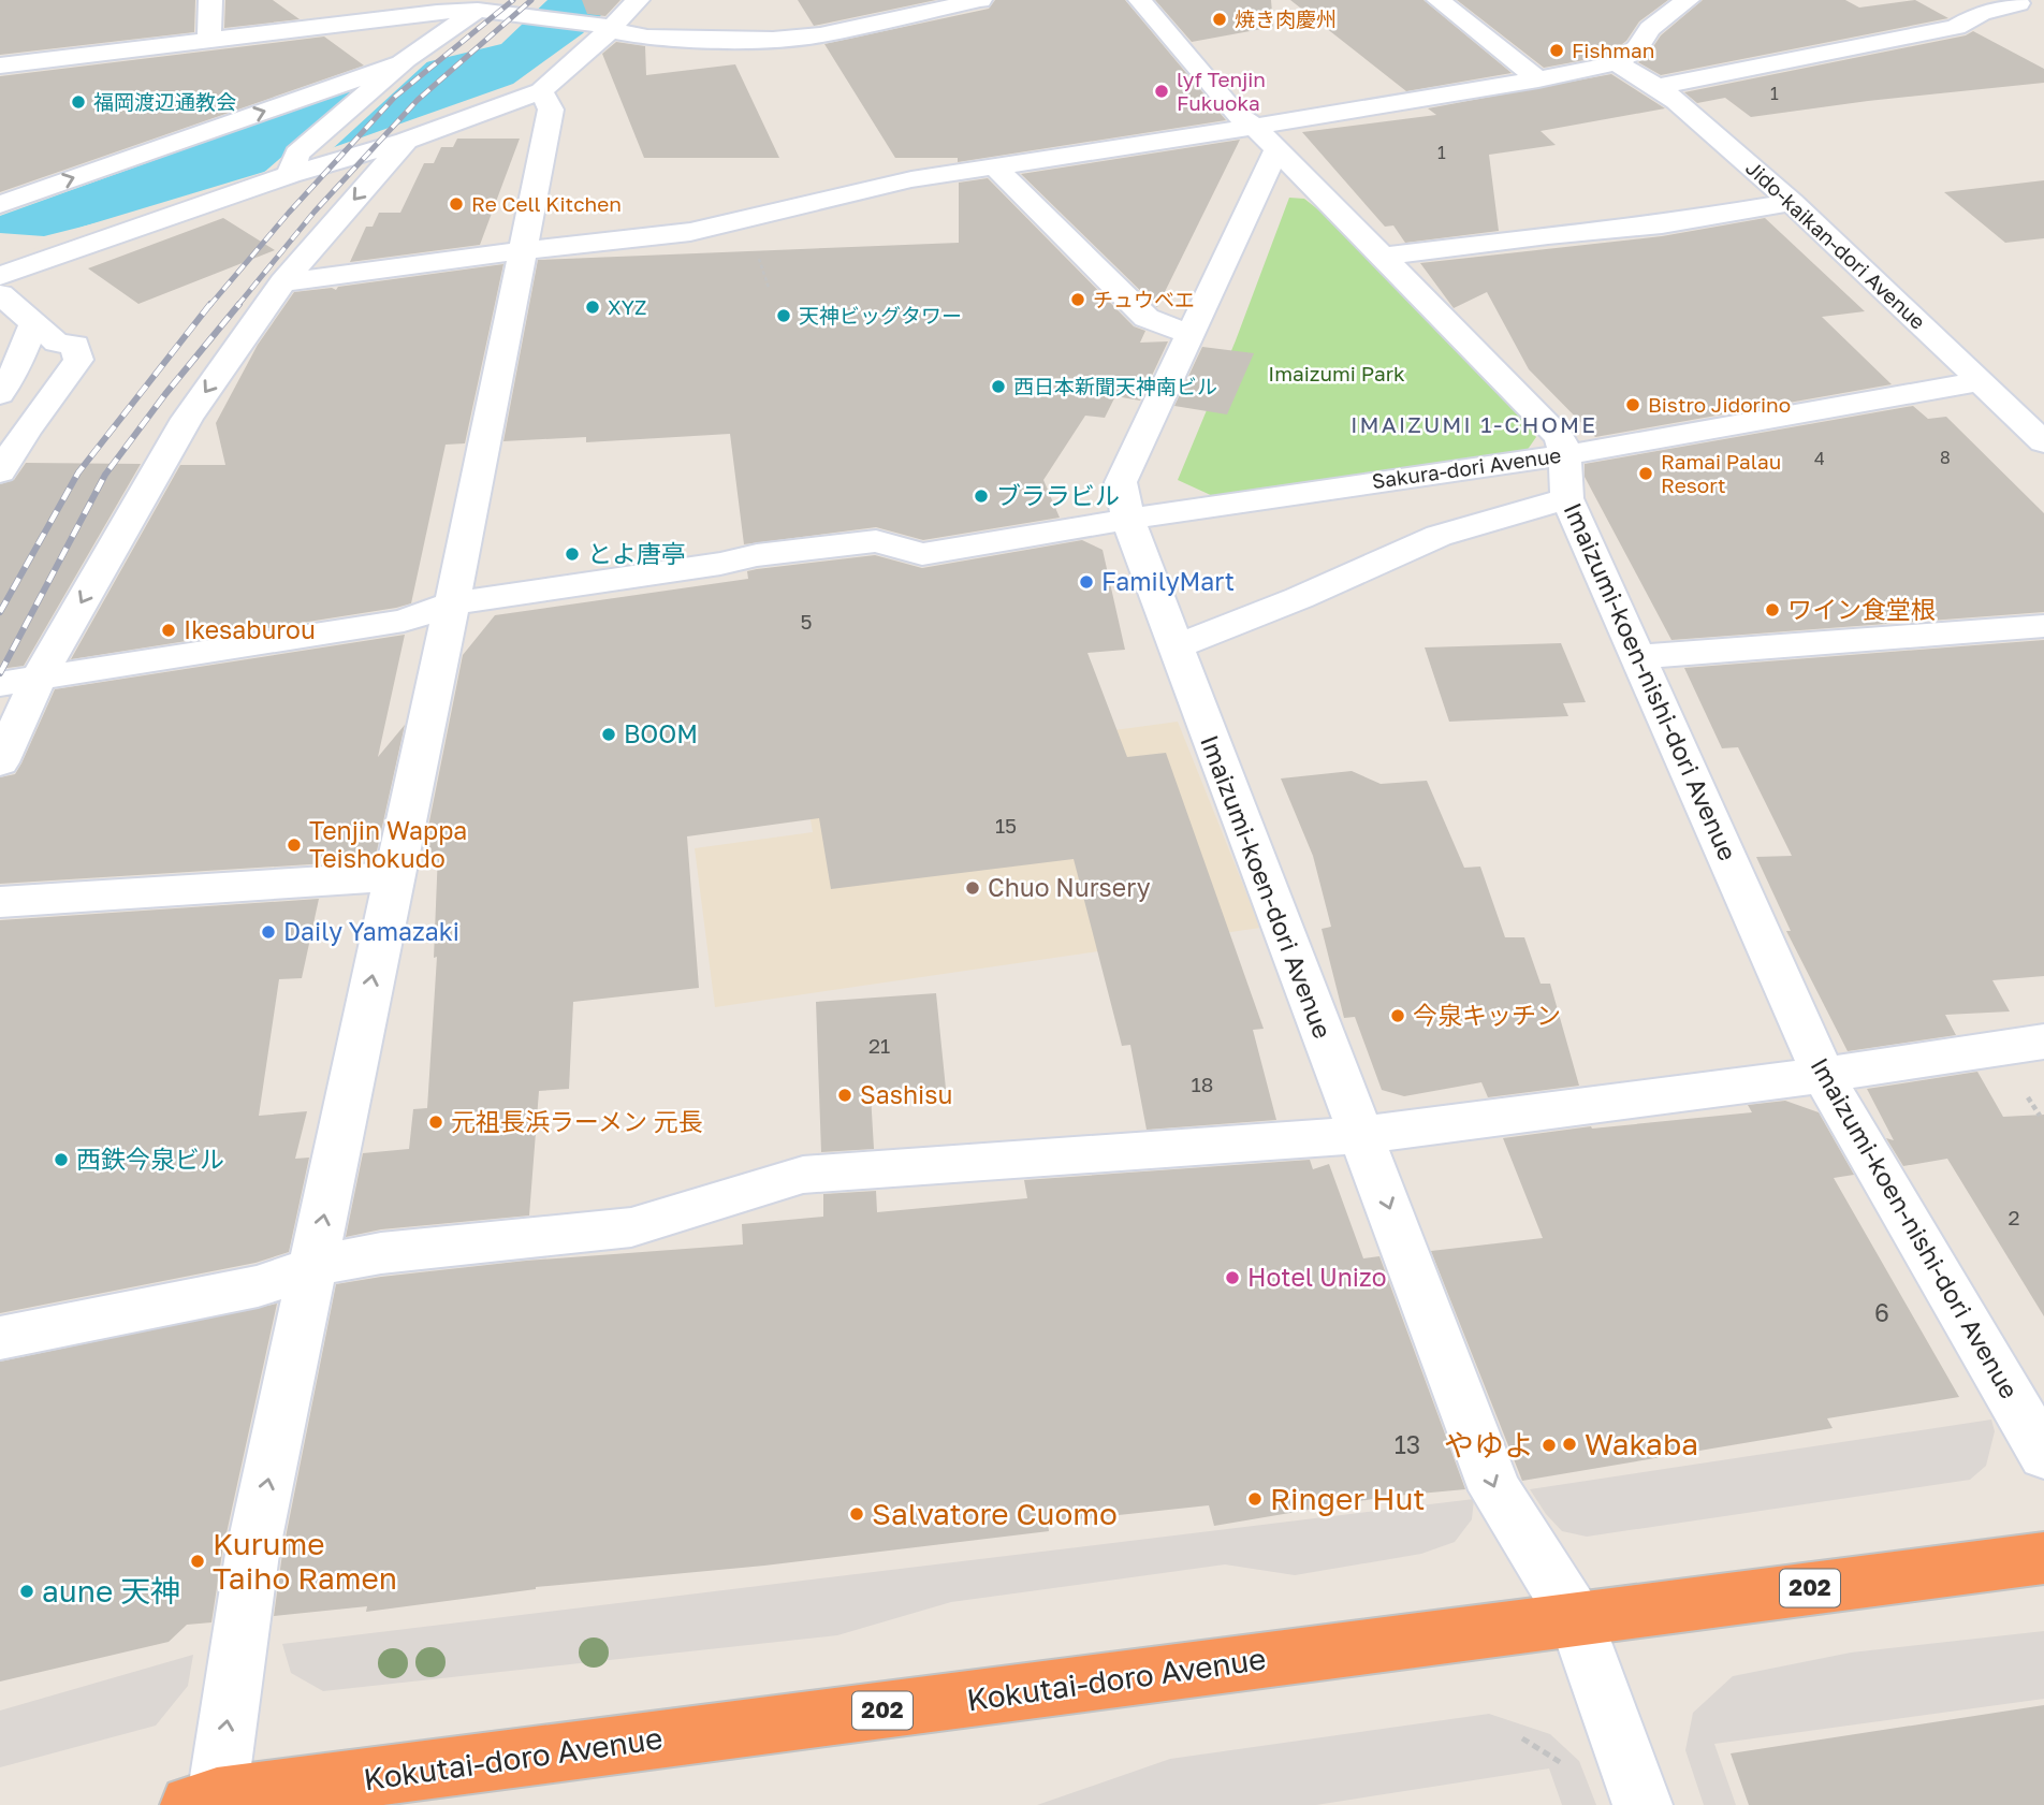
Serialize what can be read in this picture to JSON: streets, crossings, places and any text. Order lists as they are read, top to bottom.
{
  "streets": {
    "highway": ["202", "Kokutai-doro Avenue"],
    "street": [
      "Jido-kaikan-dori Avenue",
      "Sakura-dori Avenue",
      "Imaizumi-koen-nishi-dori Avenue",
      "Imaizumi-koen-dori Avenue"
    ]
  },
  "crossings": [
    ["Jido-kaikan-dori Avenue", "Sakura-dori Avenue"],
    ["Sakura-dori Avenue", "Imaizumi-koen-nishi-dori Avenue"],
    ["Sakura-dori Avenue", "Imaizumi-koen-dori Avenue"],
    ["Imaizumi-koen-nishi-dori Avenue", "Imaizumi-koen-dori Avenue"],
    ["Imaizumi-koen-dori Avenue", "Kokutai-doro Avenue"]
  ],
  "districts": ["IMAIZUMI 1-CHOME"],
  "parks": ["Imaizumi Park"],
  "places": [
    "焼き肉慶州",
    "Fishman",
    "lyf Tenjin Fukuoka",
    "福岡渡辺通教会",
    "Re Cell Kitchen",
    "チュウベエ",
    "XYZ",
    "天神ビッグタワー",
    "西日本新聞天神南ビル",
    "Bistro Jidorino",
    "Ramai Palau Resort",
    "ブララビル",
    "とよ唐亭",
    "FamilyMart",
    "ワイン食堂根",
    "Ikesaburou",
    "BOOM",
    "Tenjin Wappa Teishokudo",
    "Chuo Nursery",
    "Daily Yamazaki",
    "今泉キッチン",
    "Sashisu",
    "元祖長浜ラーメン 元長",
    "西鉄今泉ビル",
    "Hotel Unizo",
    "Wakaba",
    "やゆよ",
    "Ringer Hut",
    "Salvatore Cuomo",
    "Kurume Taiho Ramen",
    "aune 天神"
  ],
  "house_numbers": [
    "1",
    "1",
    "8",
    "4",
    "5",
    "15",
    "21",
    "18",
    "2",
    "6",
    "13"
  ]
}
